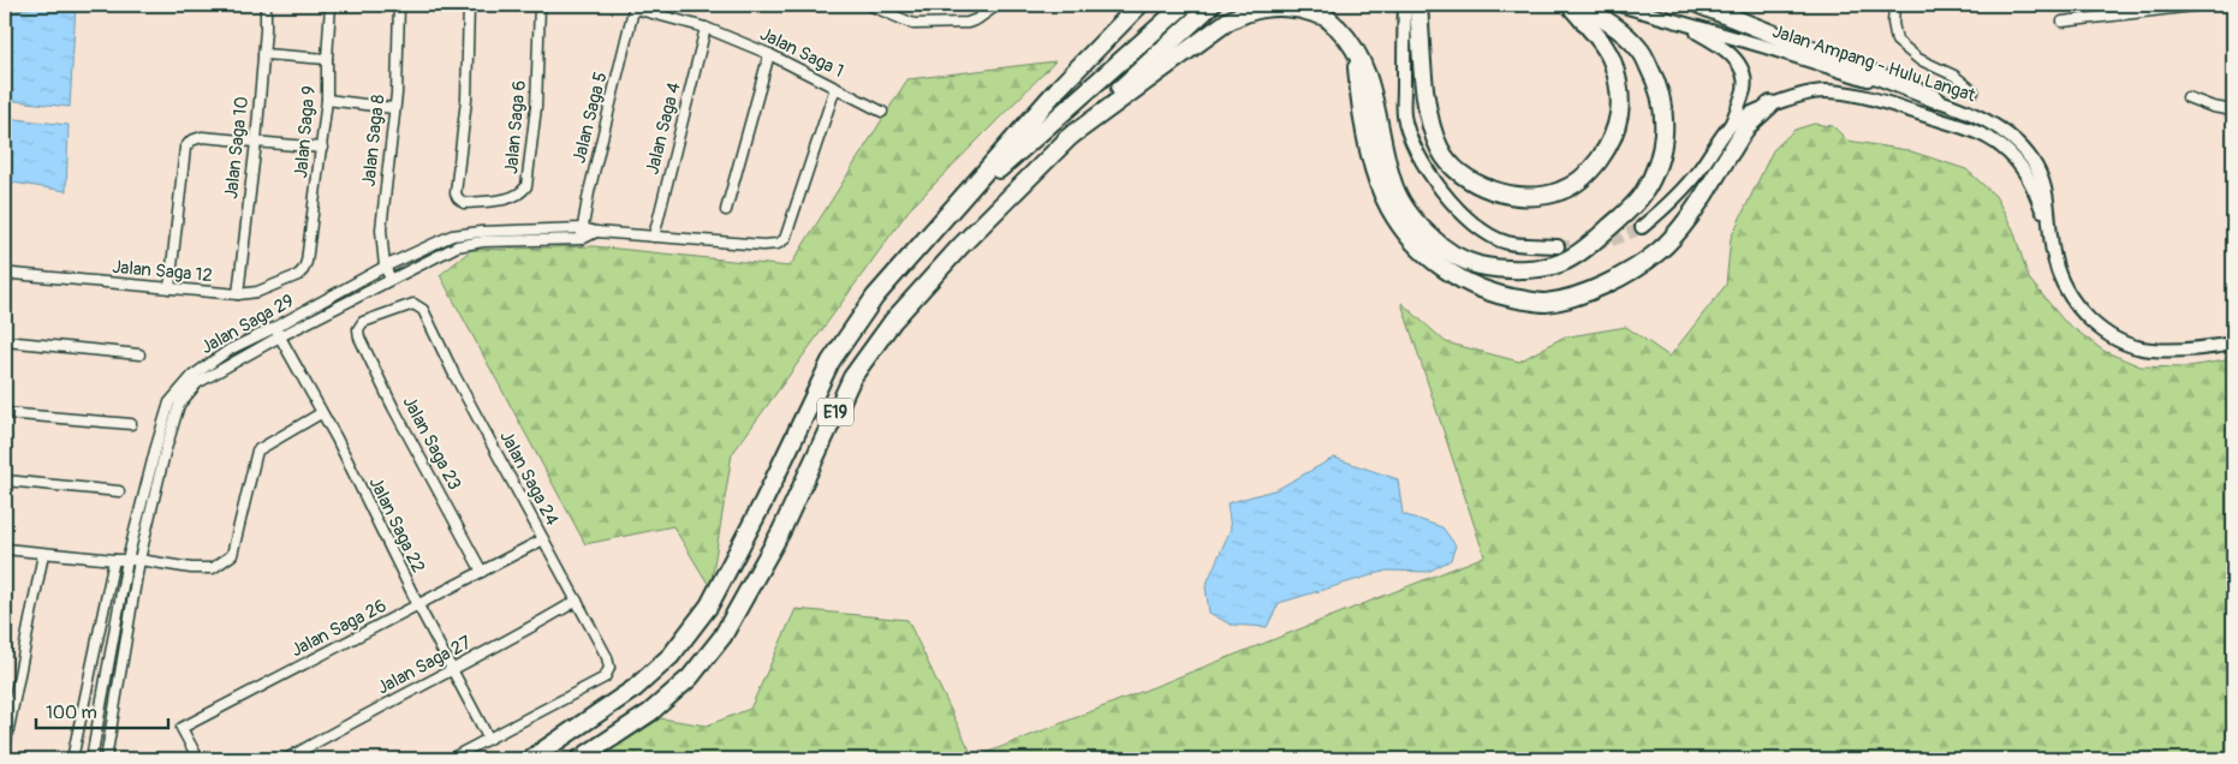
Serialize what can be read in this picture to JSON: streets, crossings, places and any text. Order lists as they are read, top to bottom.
{
  "streets": {
    "highway": ["E19"],
    "street": [
      "Jalan Saga 1",
      "Jalan Ampang - Hulu Langat",
      "Jalan Saga 5",
      "Jalan Saga 6",
      "Jalan Saga 4",
      "Jalan Saga 9",
      "Jalan Saga 8",
      "Jalan Saga 10",
      "Jalan Saga 12",
      "Jalan Saga 29",
      "Jalan Saga 23",
      "Jalan Saga 24",
      "Jalan Saga 22",
      "Jalan Saga 26",
      "Jalan Saga 27"
    ]
  },
  "crossings": [
    ["Jalan Saga 1", "Jalan Saga 5"],
    ["Jalan Saga 1", "Jalan Saga 4"],
    ["Jalan Saga 1", "Jalan Saga 29"],
    ["Jalan Saga 5", "Jalan Saga 29"],
    ["Jalan Saga 4", "Jalan Saga 29"],
    ["Jalan Saga 9", "Jalan Saga 12"],
    ["Jalan Saga 8", "Jalan Saga 29"],
    ["Jalan Saga 10", "Jalan Saga 12"],
    ["Jalan Saga 29", "Jalan Saga 22"],
    ["Jalan Saga 23", "Jalan Saga 24"],
    ["Jalan Saga 23", "Jalan Saga 26"],
    ["Jalan Saga 24", "Jalan Saga 22"],
    ["Jalan Saga 24", "Jalan Saga 26"],
    ["Jalan Saga 24", "Jalan Saga 27"],
    ["Jalan Saga 22", "Jalan Saga 26"],
    ["Jalan Saga 22", "Jalan Saga 27"]
  ],
  "scale_bar": "100 m"
}
